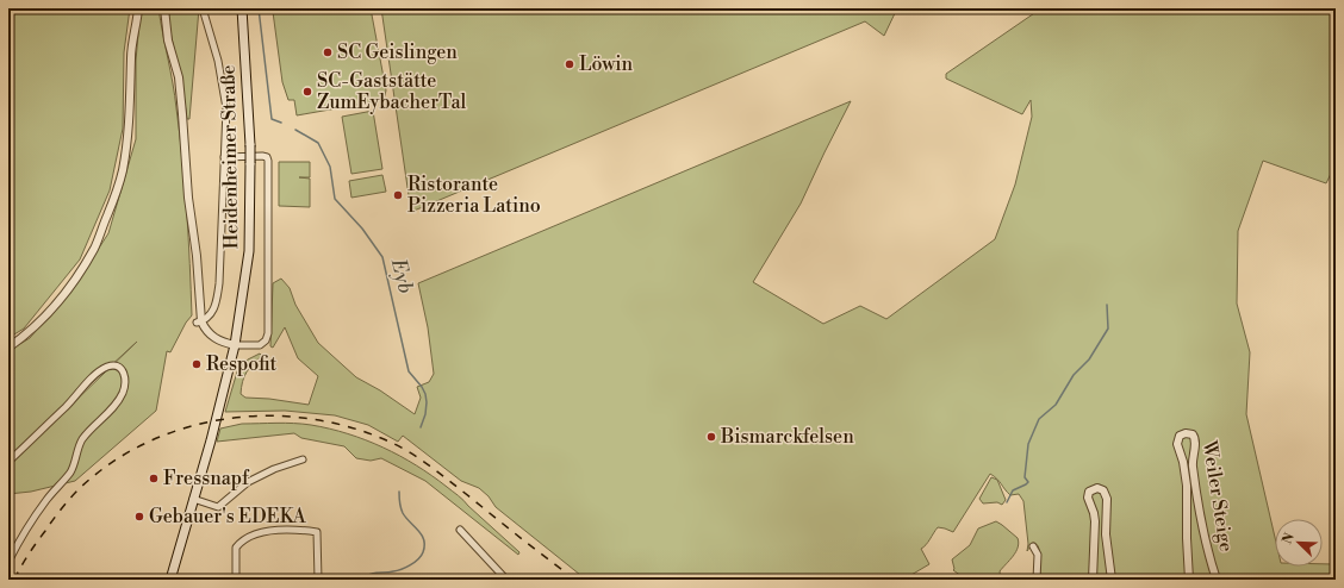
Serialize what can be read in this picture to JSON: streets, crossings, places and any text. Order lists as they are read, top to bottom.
{
  "streets": {
    "main road": ["Heidenheimer Straße"],
    "street": ["Weiler Steige"]
  },
  "water": ["Eyb"],
  "places": [
    "SC Geislingen",
    "Löwin",
    "SC-Gaststätte ZumEybacherTal",
    "Ristorante Pizzeria Latino",
    "Respofit",
    "Bismarckfelsen",
    "Fressnapf",
    "Gebauer's EDEKA"
  ],
  "north": "top left"
}
